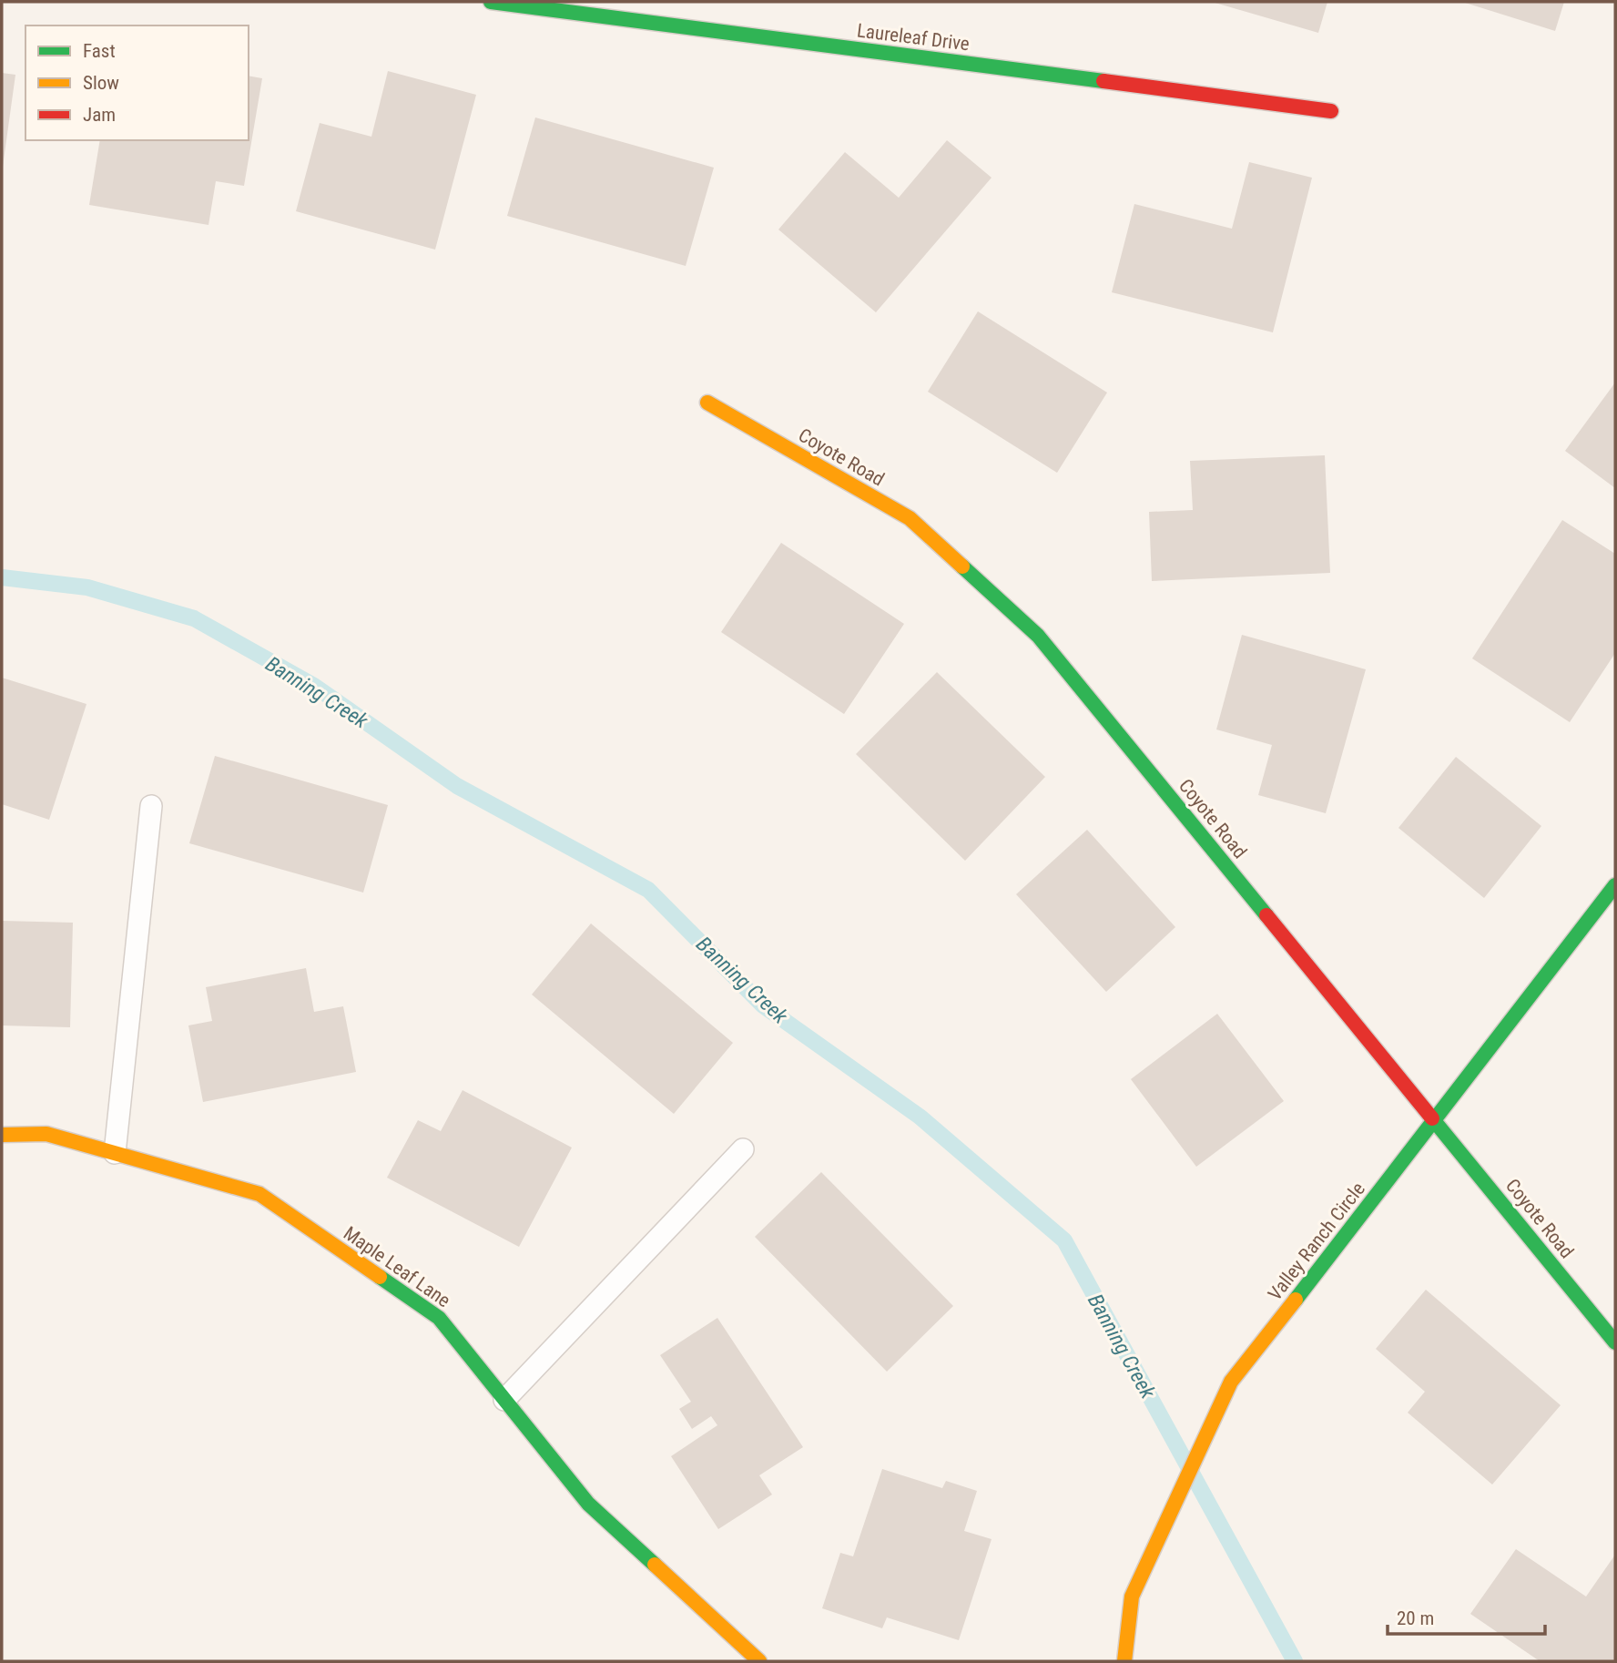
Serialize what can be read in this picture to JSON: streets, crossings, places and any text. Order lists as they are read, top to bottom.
{
  "streets": {
    "street": [
      "Laureleaf Drive",
      "Coyote Road",
      "Valley Ranch Circle",
      "Maple Leaf Lane"
    ]
  },
  "crossings": [
    ["Coyote Road", "Valley Ranch Circle"]
  ],
  "water": ["Banning Creek"],
  "legend": ["Fast", "Slow", "Jam"],
  "scale_bar": "20 m"
}
